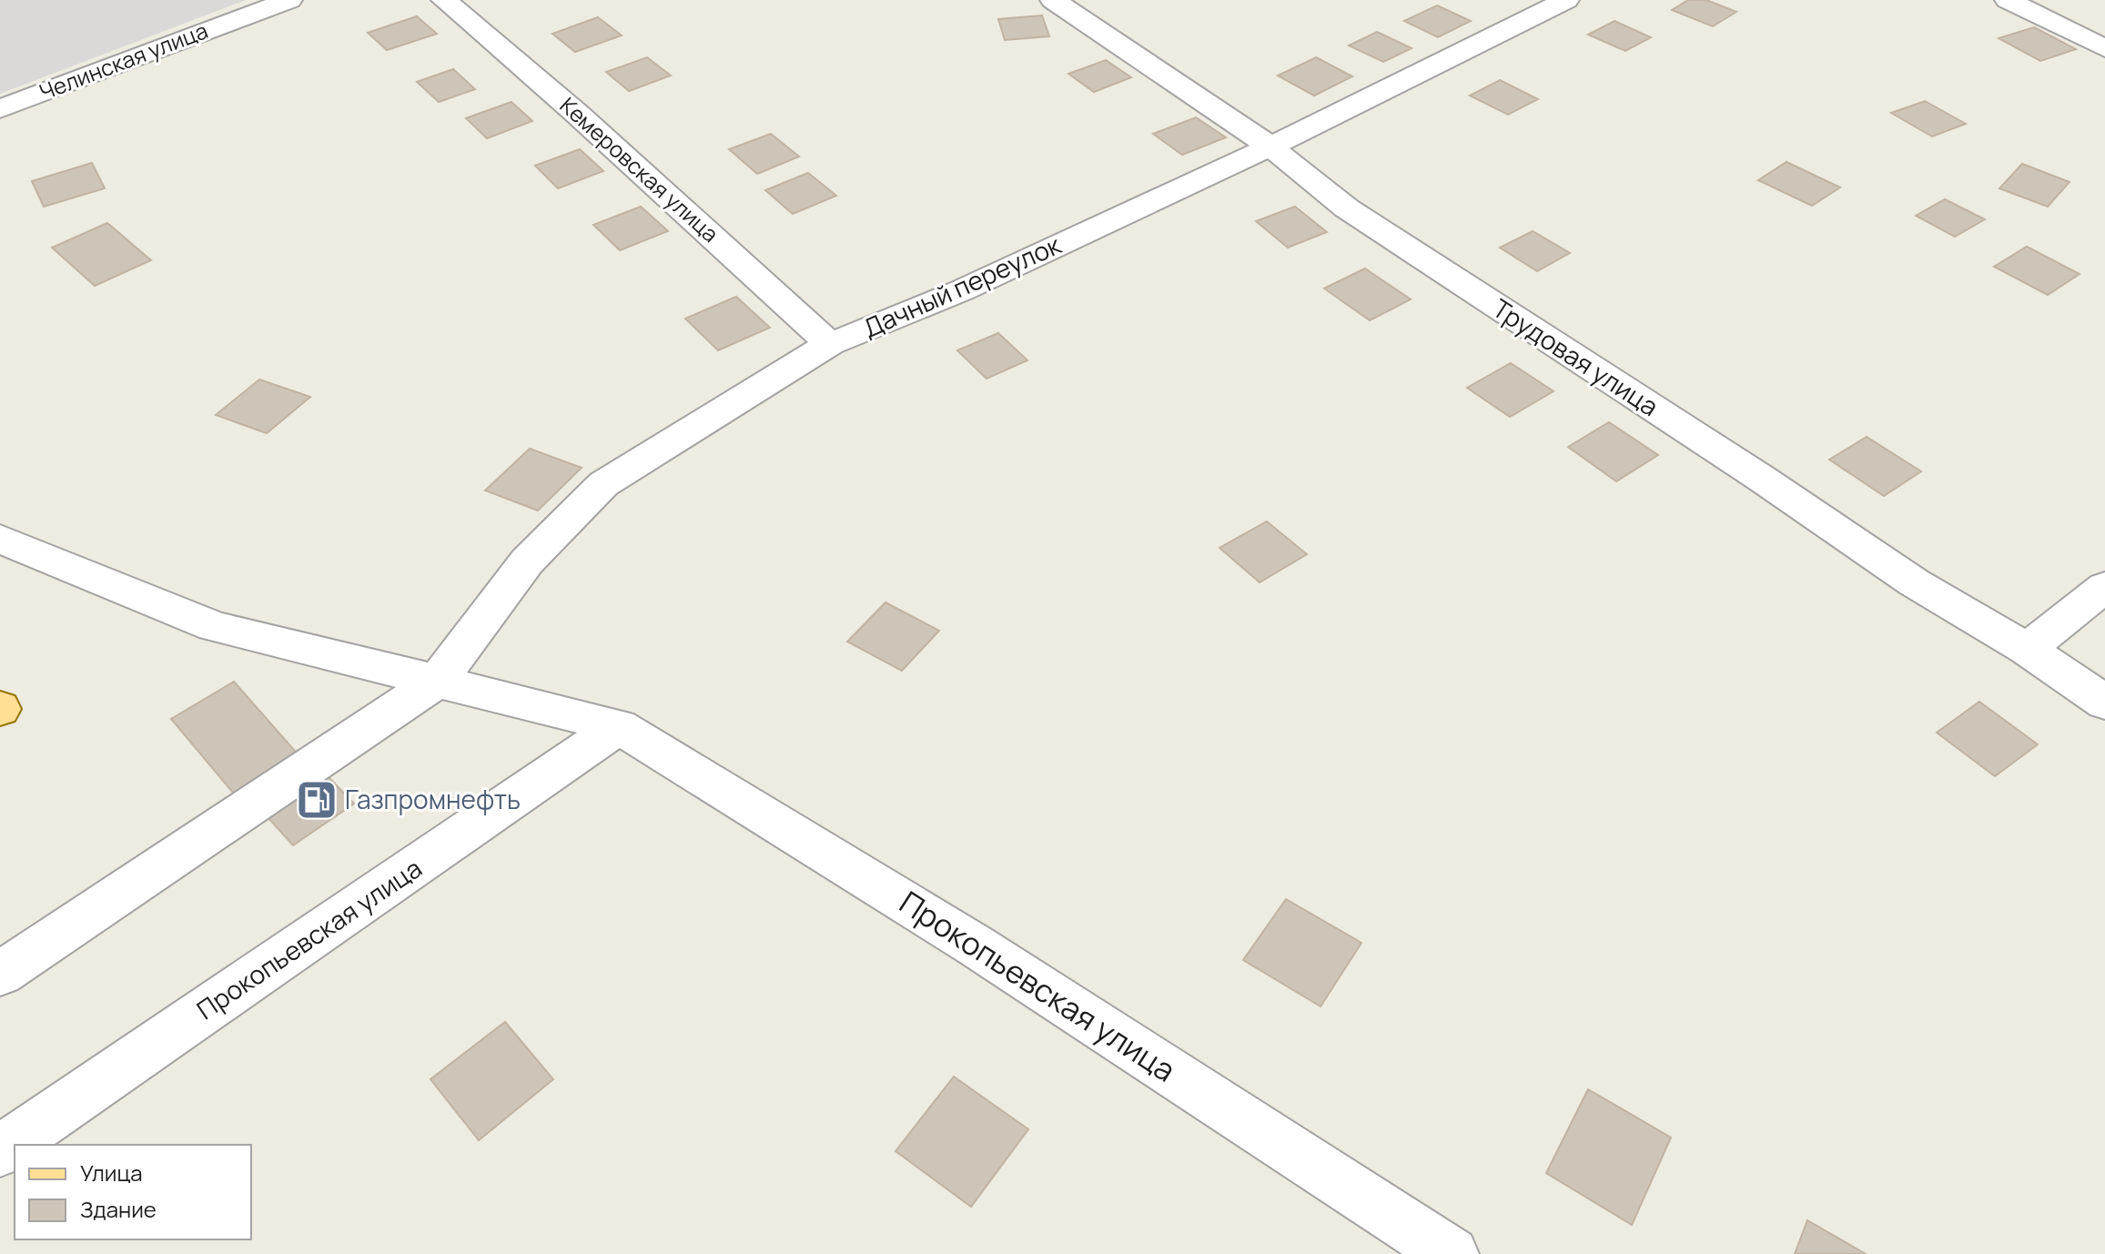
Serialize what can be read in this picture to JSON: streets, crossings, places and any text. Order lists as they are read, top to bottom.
{
  "streets": {
    "street": [
      "Челинская улица",
      "Кемеровская улица",
      "Дачный переулок",
      "Трудовая улица",
      "Прокопьевская улица"
    ]
  },
  "crossings": [
    ["Кемеровская улица", "Дачный переулок"],
    ["Дачный переулок", "Трудовая улица"],
    ["Дачный переулок", "Прокопьевская улица"]
  ],
  "places": {
    "fuel station": ["Газпромнефть"]
  },
  "legend": ["Улица", "Здание"]
}
